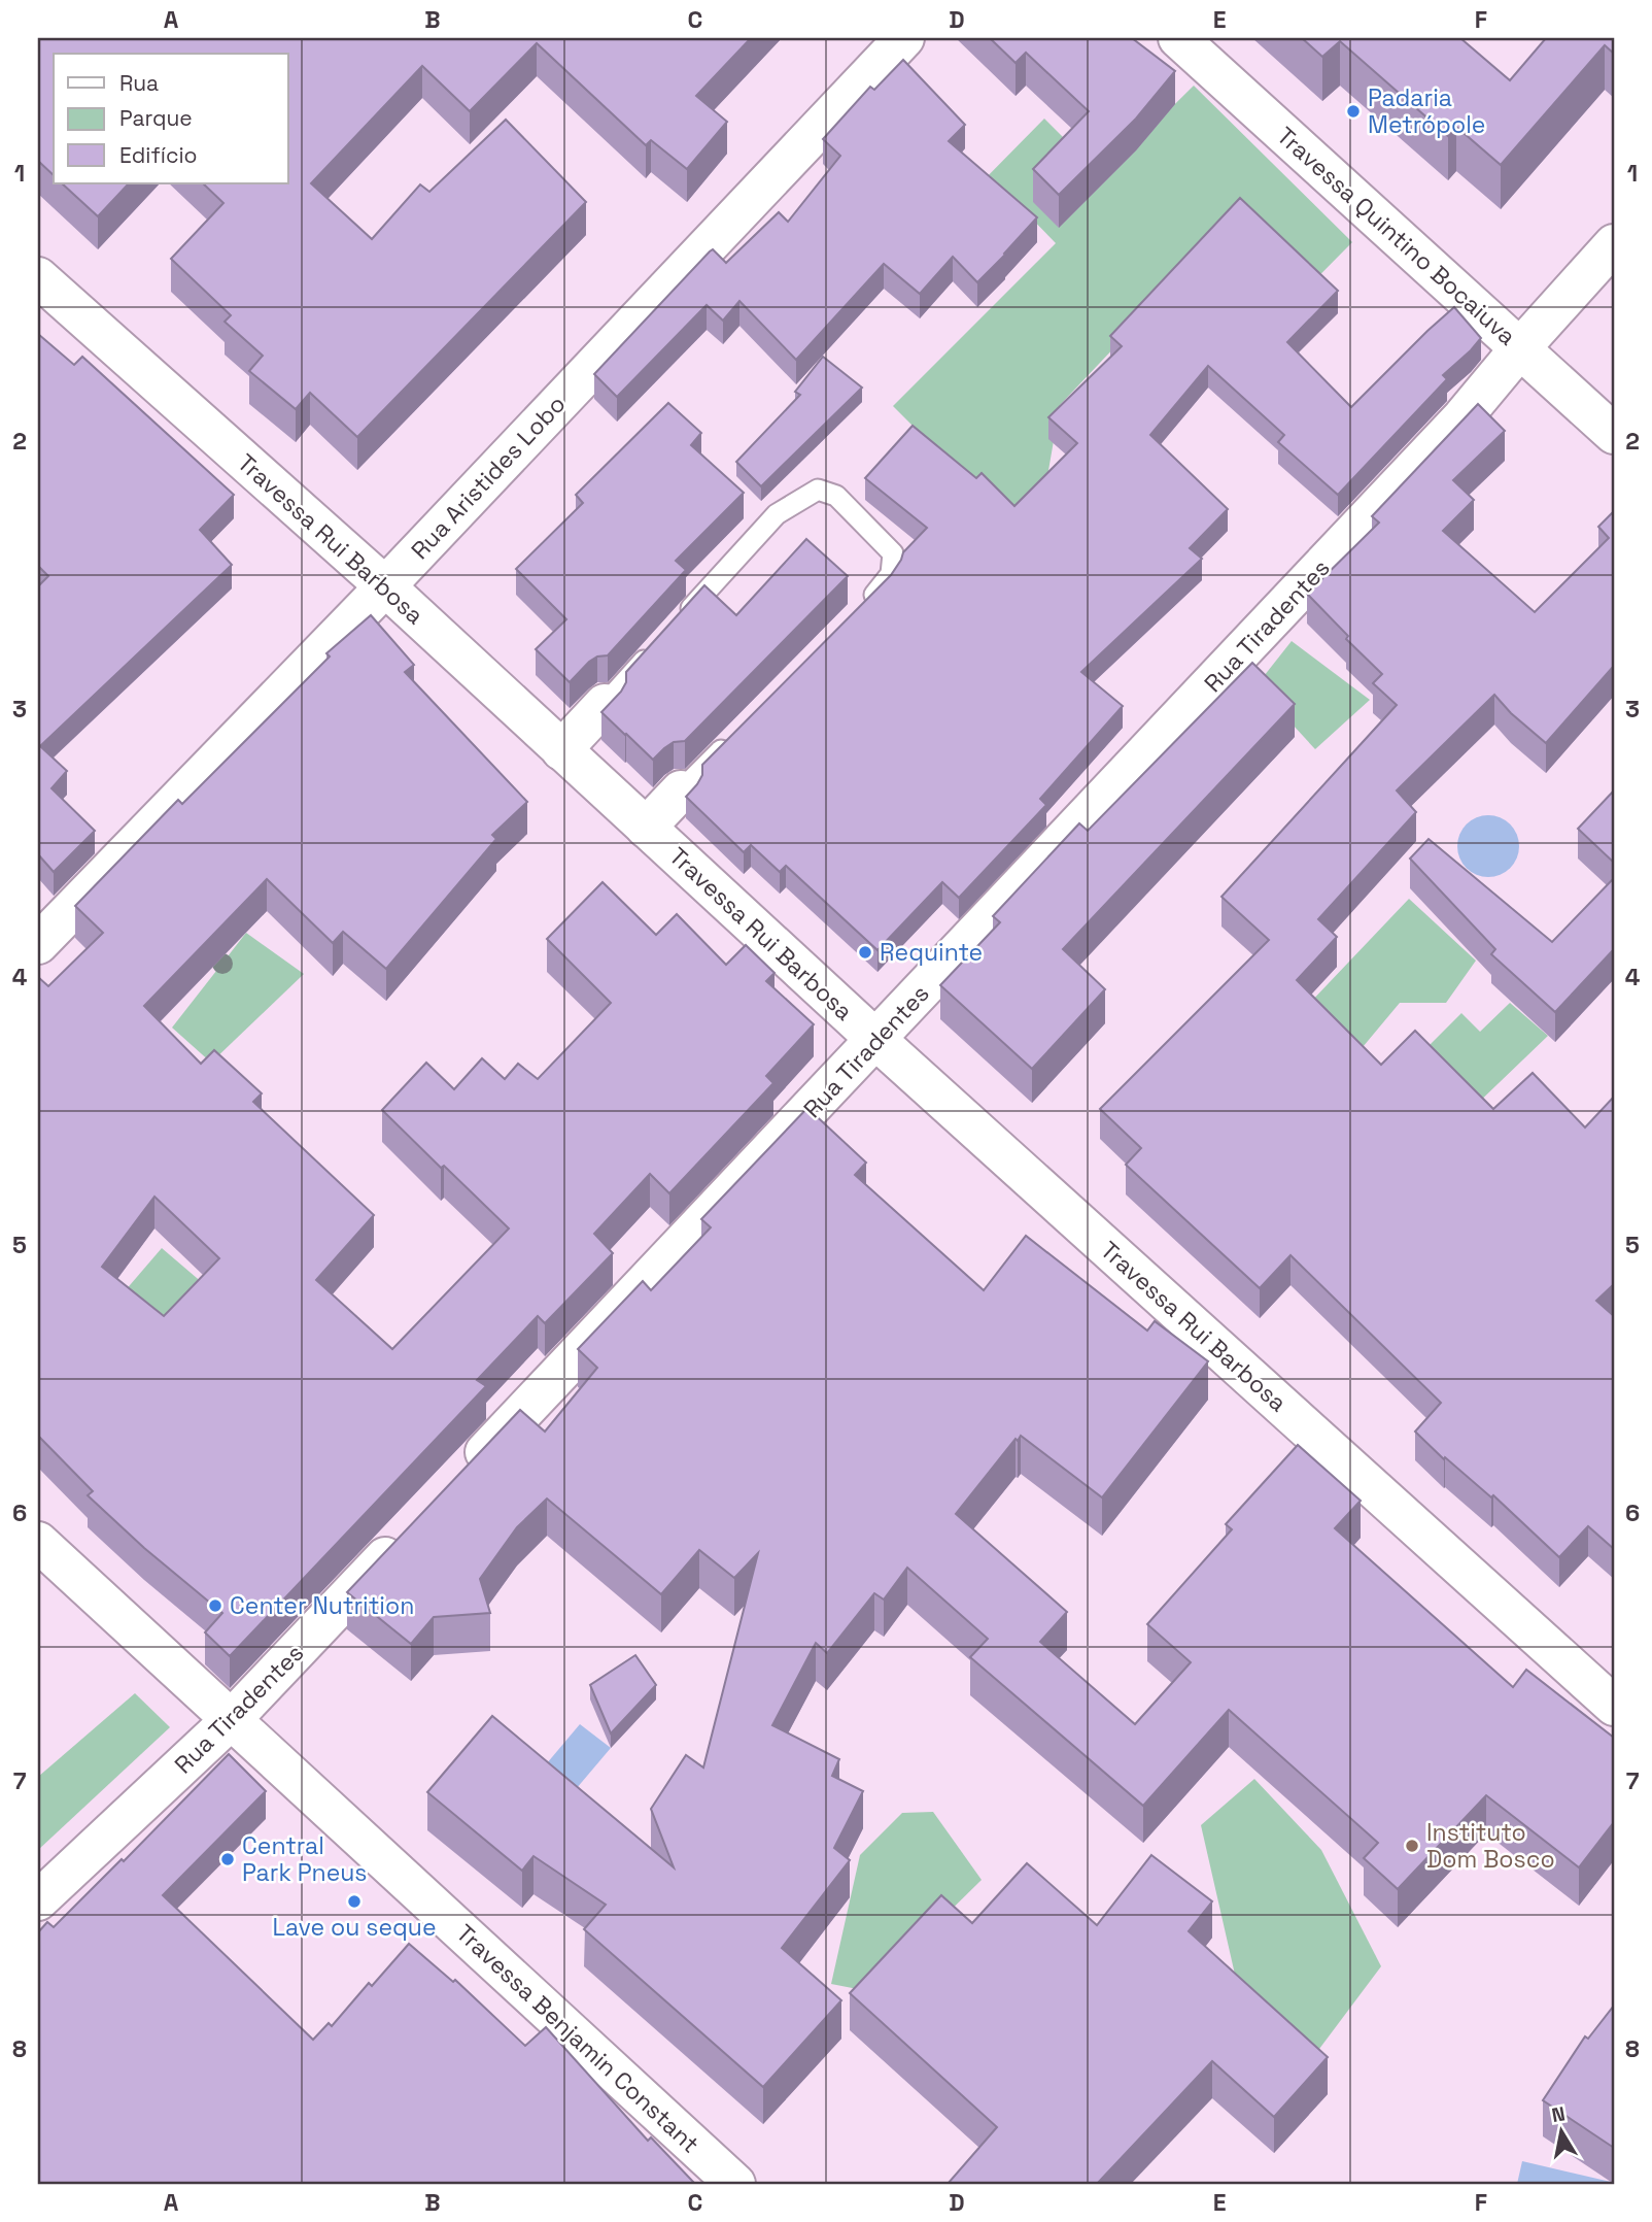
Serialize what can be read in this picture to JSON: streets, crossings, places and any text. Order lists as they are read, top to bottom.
{
  "streets": {
    "street": [
      "Travessa Quintino Bocaiuva",
      "Rua Aristides Lobo",
      "Travessa Rui Barbosa",
      "Rua Tiradentes",
      "Travessa Benjamin Constant"
    ]
  },
  "crossings": [
    ["Travessa Quintino Bocaiuva", "Rua Tiradentes"],
    ["Rua Aristides Lobo", "Travessa Rui Barbosa"],
    ["Travessa Rui Barbosa", "Rua Tiradentes"],
    ["Rua Tiradentes", "Travessa Benjamin Constant"]
  ],
  "places": [
    "Padaria Metrópole",
    "Requinte",
    "Center Nutrition",
    "Instituto Dom Bosco",
    "Central Park Pneus",
    "Lave ou seque"
  ],
  "legend": ["Rua", "Parque", "Edifício"],
  "north": "top",
  "grid": {
    "columns": [
      "A",
      "B",
      "C",
      "D",
      "E",
      "F"
    ],
    "rows": [
      "1",
      "2",
      "3",
      "4",
      "5",
      "6",
      "7",
      "8"
    ]
  }
}
